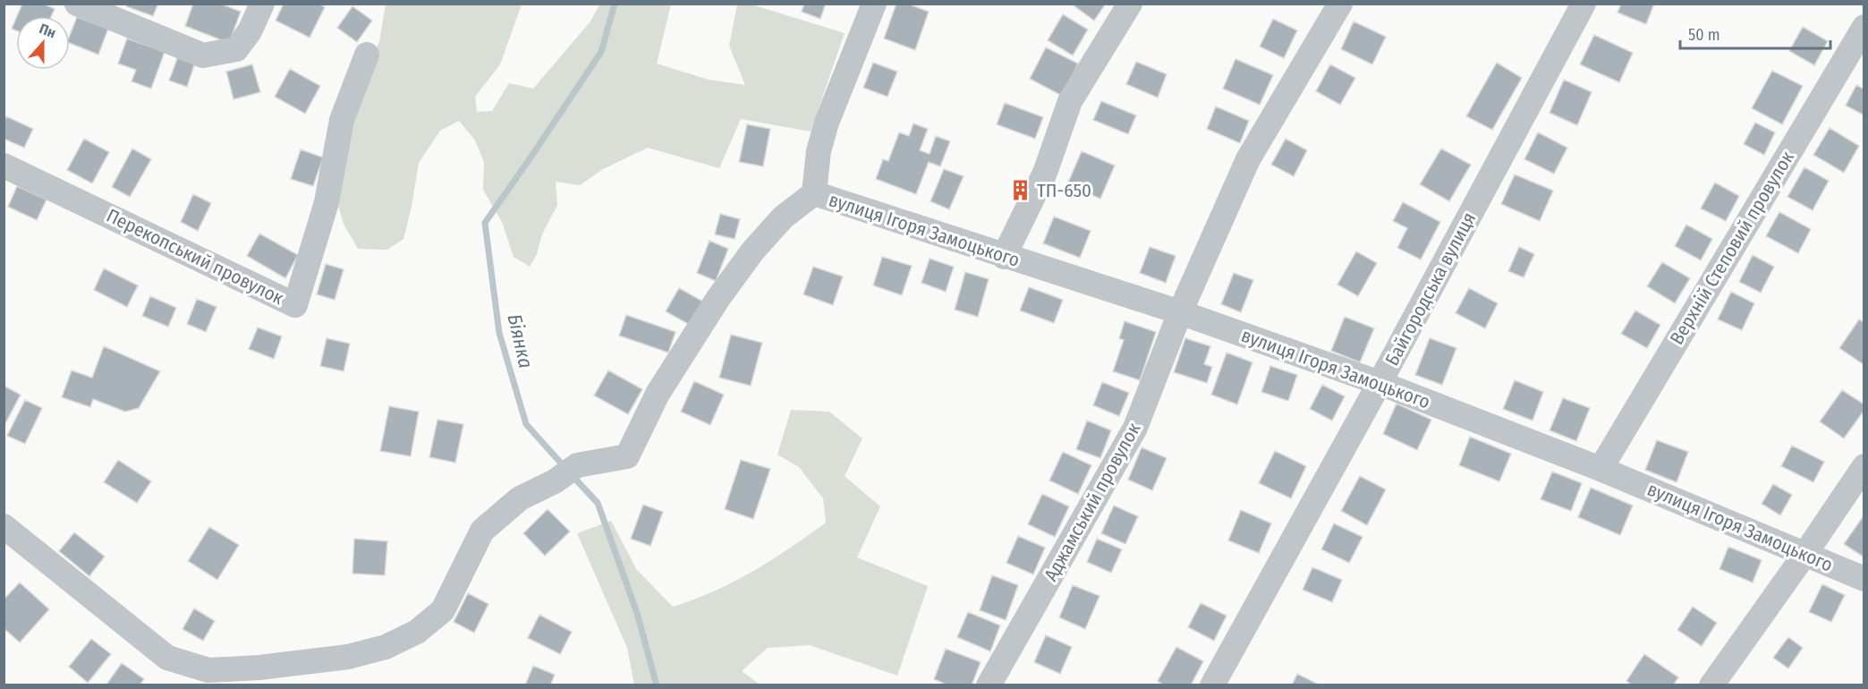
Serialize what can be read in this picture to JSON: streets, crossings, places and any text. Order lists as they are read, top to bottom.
{
  "streets": {
    "street": [
      "вулиця Ігоря Замоцького",
      "Верхній Степовий провулок",
      "Перекопський провулок",
      "Байгородська вулиця",
      "Аджамський провулок"
    ]
  },
  "crossings": [
    ["вулиця Ігоря Замоцького", "Верхній Степовий провулок"],
    ["вулиця Ігоря Замоцького", "Байгородська вулиця"],
    ["вулиця Ігоря Замоцького", "Аджамський провулок"]
  ],
  "water": ["Біянка"],
  "places": {
    "building": ["ТП-650"]
  },
  "scale_bar": "50 m",
  "north": "top"
}
